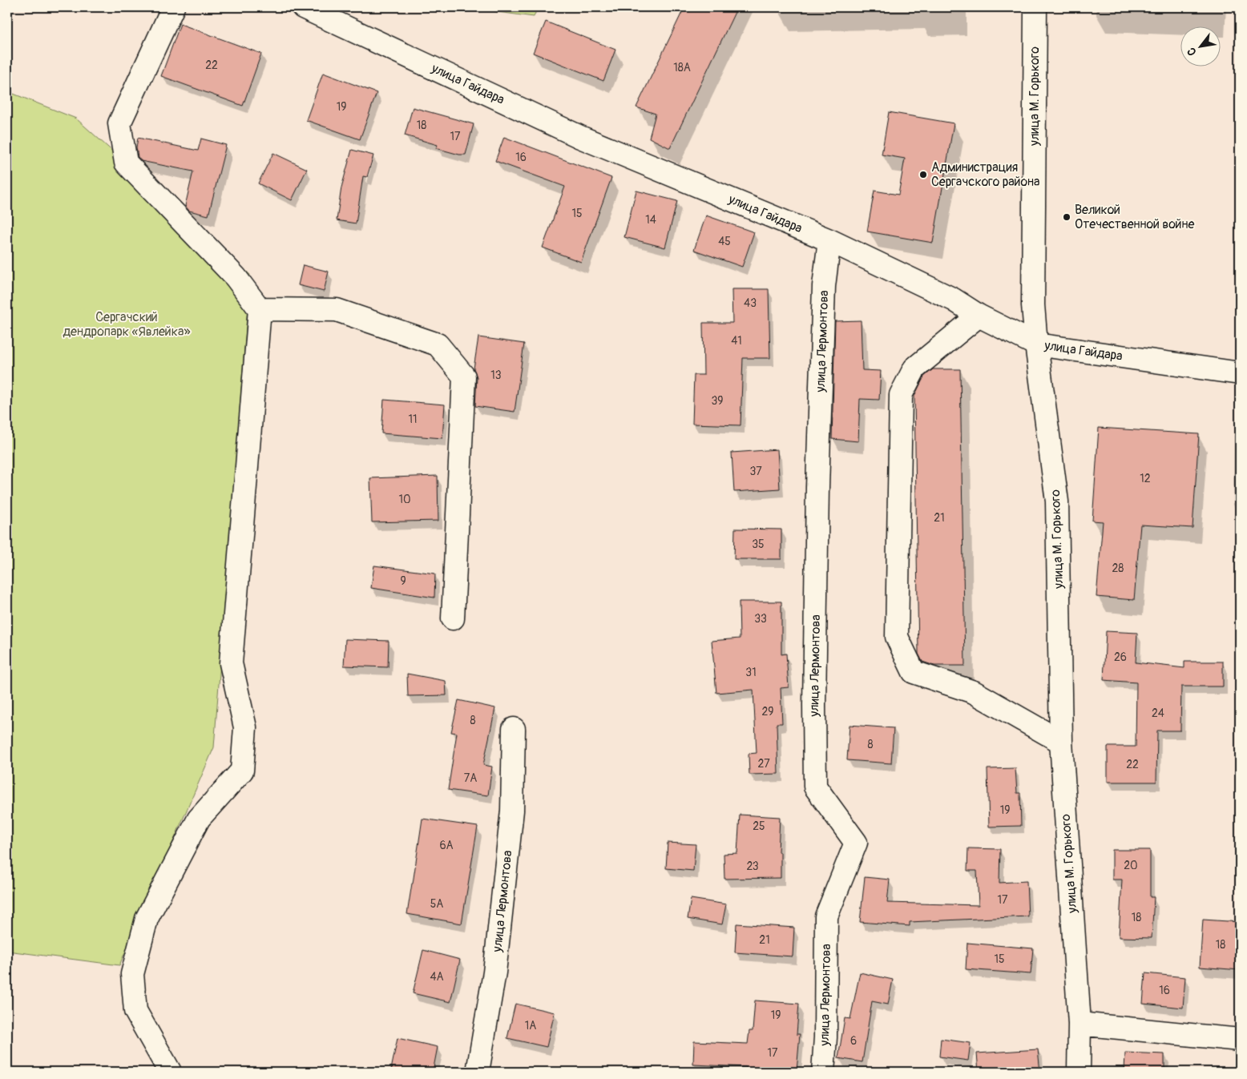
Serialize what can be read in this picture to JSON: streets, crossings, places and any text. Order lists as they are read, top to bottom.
{
  "streets": {
    "street": ["улица Гайдара", "улица М. Горького", "улица Лермонтова"]
  },
  "crossings": [
    ["улица Гайдара", "улица М. Горького"],
    ["улица Гайдара", "улица Лермонтова"]
  ],
  "parks": ["Сергачский дендропарк «Явлейка»"],
  "places": ["Администрация Сергачского района", "Великой Отечественной войне"],
  "house_numbers": [
    "22",
    "18А",
    "19",
    "18",
    "17",
    "16",
    "15",
    "14",
    "45",
    "43",
    "41",
    "13",
    "39",
    "11",
    "37",
    "12",
    "10",
    "21",
    "35",
    "28",
    "9",
    "33",
    "26",
    "31",
    "29",
    "24",
    "8",
    "8",
    "27",
    "22",
    "7А",
    "19",
    "25",
    "6А",
    "20",
    "23",
    "17",
    "5А",
    "18",
    "21",
    "18",
    "15",
    "4А",
    "16",
    "19",
    "1А",
    "6",
    "17"
  ],
  "north": "bottom left"
}
